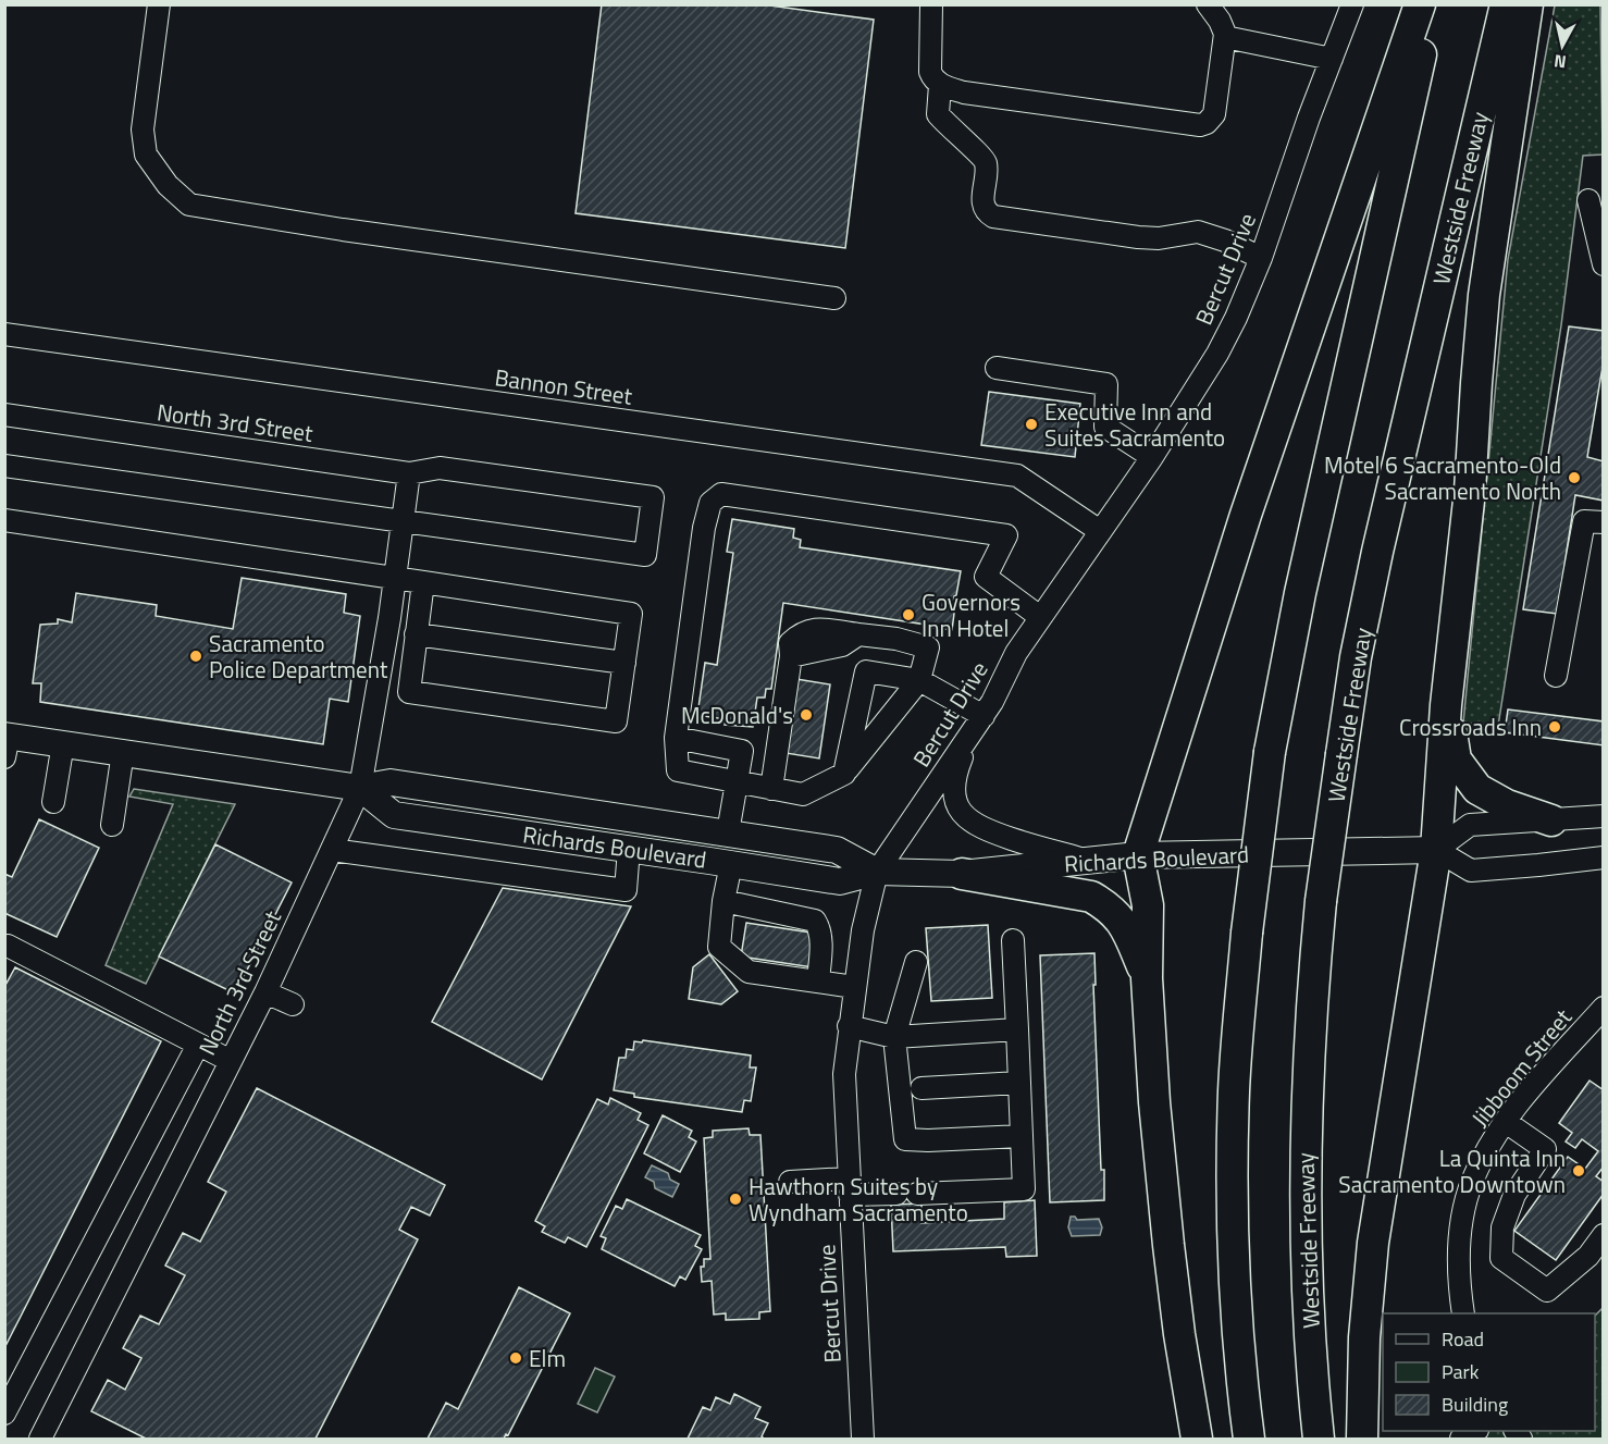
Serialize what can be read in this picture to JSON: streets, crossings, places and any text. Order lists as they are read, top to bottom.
{
  "streets": {
    "highway": ["Westside Freeway"],
    "main road": ["Richards Boulevard"],
    "street": [
      "Bercut Drive",
      "Bannon Street",
      "North 3rd Street",
      "Jibboom Street"
    ]
  },
  "crossings": [
    ["Bercut Drive", "Bannon Street"],
    ["Bercut Drive", "Richards Boulevard"],
    ["North 3rd Street", "Richards Boulevard"]
  ],
  "places": [
    "Executive Inn and Suites Sacramento",
    "Motel 6 Sacramento-Old Sacramento North",
    "Governors Inn Hotel",
    "Sacramento Police Department",
    "McDonald's",
    "Crossroads Inn",
    "La Quinta Inn Sacramento Downtown",
    "Hawthorn Suites by Wyndham Sacramento",
    "Elm"
  ],
  "legend": ["Road", "Park", "Building"],
  "north": "bottom"
}
